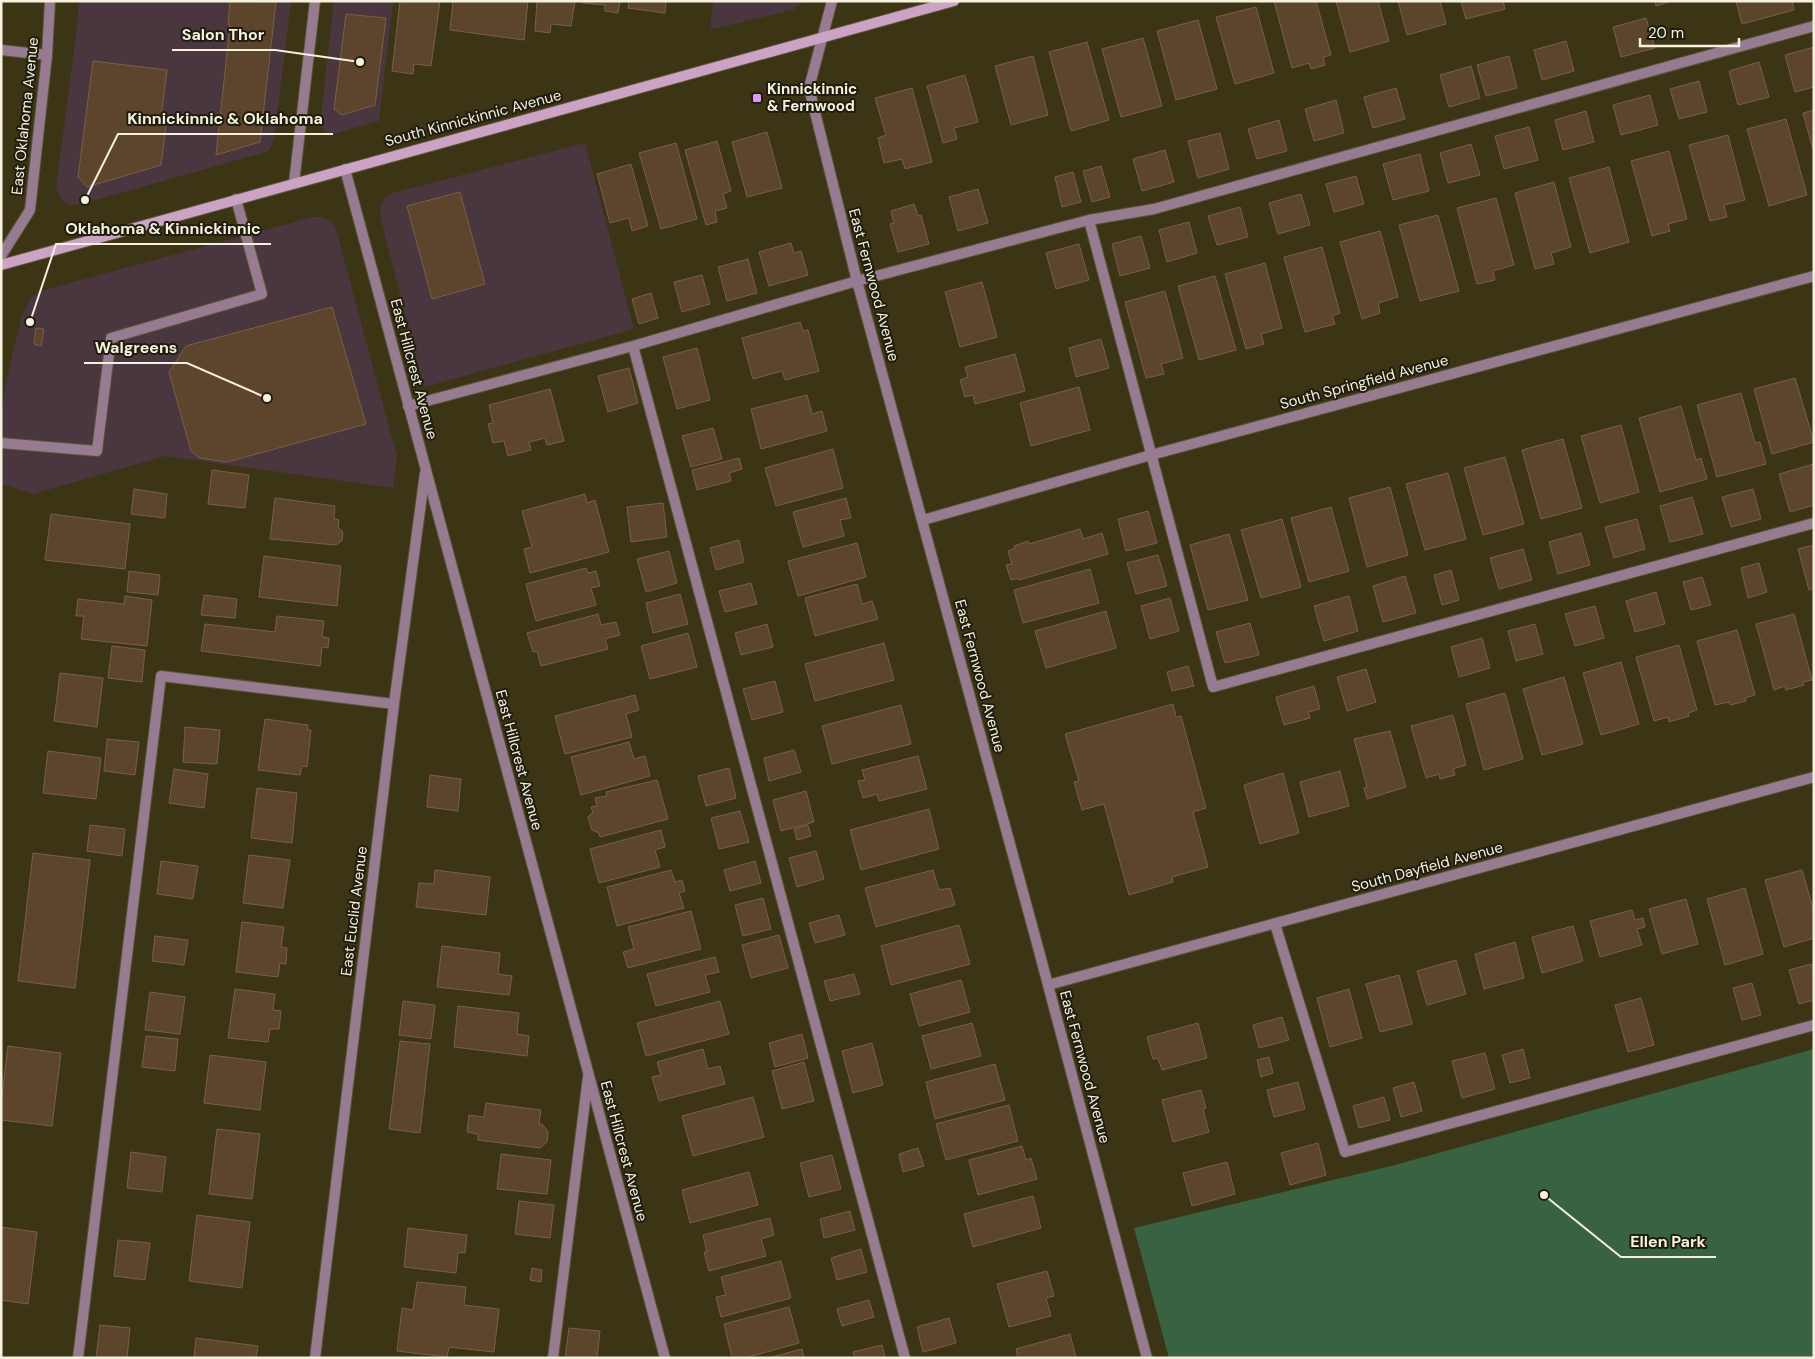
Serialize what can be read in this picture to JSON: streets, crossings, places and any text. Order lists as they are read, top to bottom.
{
  "streets": {
    "main road": ["South Kinnickinnic Avenue"],
    "street": [
      "East Oklahoma Avenue",
      "East Fernwood Avenue",
      "East Hillcrest Avenue",
      "South Springfield Avenue",
      "South Dayfield Avenue",
      "East Euclid Avenue"
    ]
  },
  "crossings": [
    ["South Kinnickinnic Avenue", "East Fernwood Avenue"],
    ["South Kinnickinnic Avenue", "East Hillcrest Avenue"],
    ["East Fernwood Avenue", "South Springfield Avenue"],
    ["East Fernwood Avenue", "South Dayfield Avenue"],
    ["East Hillcrest Avenue", "East Euclid Avenue"]
  ],
  "places": {
    "other": [
      "Salon Thor",
      "Kinnickinnic & Oklahoma",
      "Oklahoma & Kinnickinnic",
      "Walgreens",
      "Ellen Park"
    ],
    "transit": ["Kinnickinnic & Fernwood"]
  },
  "scale_bar": "20 m"
}
